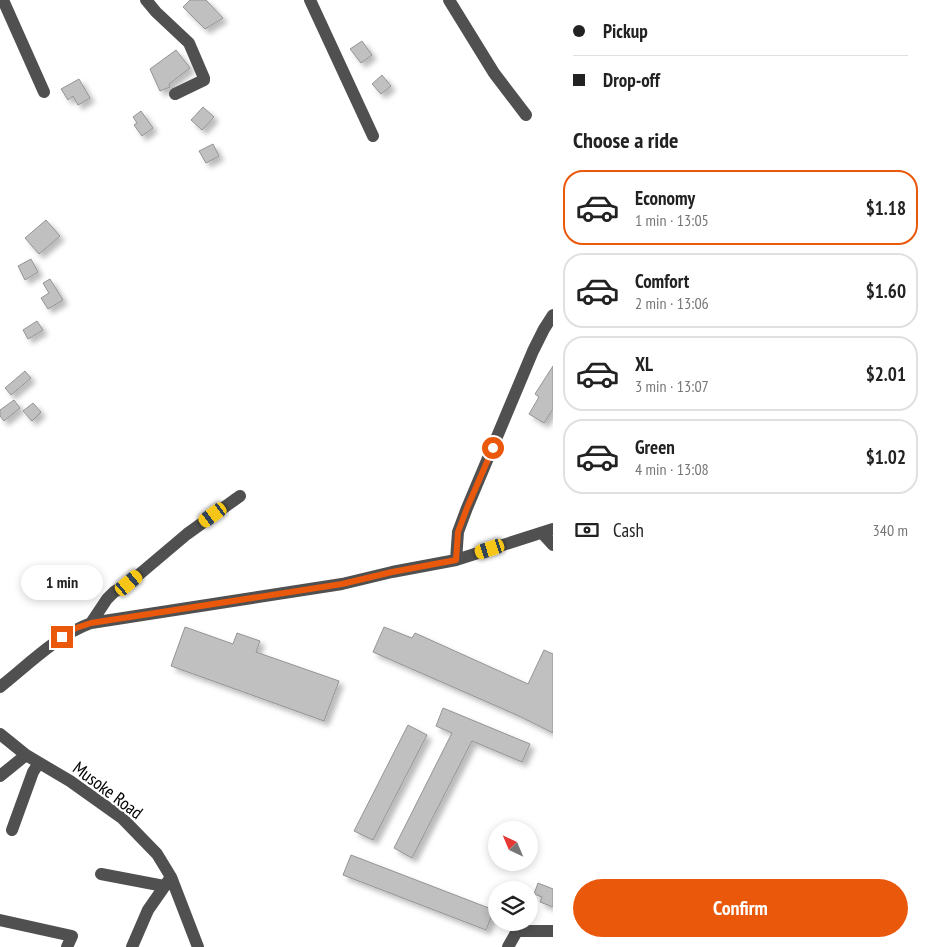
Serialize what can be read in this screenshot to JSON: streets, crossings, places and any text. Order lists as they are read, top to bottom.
{
  "streets": {
    "street": ["Musoke Road"]
  },
  "north": "top left",
  "page": {
    "banner": ["Pickup", "Drop-off"],
    "heading": "Choose a ride",
    "list": [
      {
        "name": "Economy",
        "note": "1 min · 13:05",
        "value": "$1.18"
      },
      {
        "name": "Comfort",
        "note": "2 min · 13:06",
        "value": "$1.60"
      },
      {
        "name": "XL",
        "note": "3 min · 13:07",
        "value": "$2.01"
      },
      {
        "name": "Green",
        "note": "4 min · 13:08",
        "value": "$1.02"
      }
    ],
    "pay": ["Cash", "340 m"],
    "bubble": "1 min",
    "buttons": "Confirm"
  }
}
